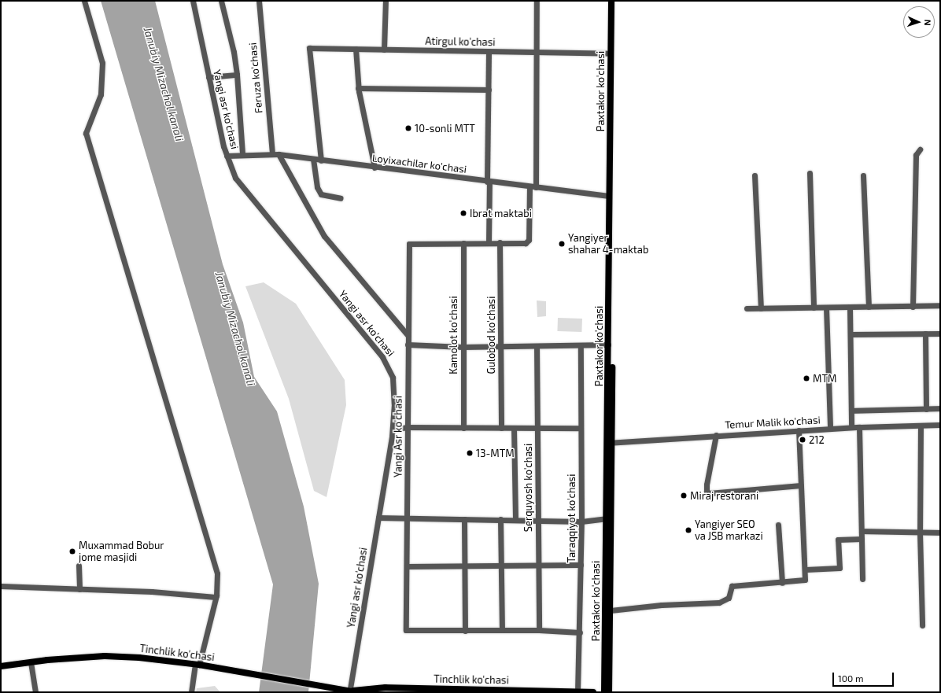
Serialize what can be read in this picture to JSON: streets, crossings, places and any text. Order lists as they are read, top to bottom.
{
  "streets": {
    "main road": ["Paxtakor ko'chasi", "Tinchlik ko'chasi"],
    "street": [
      "Atirgul ko'chasi",
      "Feruza ko'chasi",
      "Yangi asr ko'chasi",
      "Loyixachilar ko'chasi",
      "Kamolot ko'chasi",
      "Gulobod ko'chasi",
      "Temur Malik ko'chasi",
      "Yangi Asr ko'chasi",
      "Serquyosh ko'chasi",
      "Taraqqiyot ko'chasi"
    ]
  },
  "crossings": [
    ["Atirgul ko'chasi", "Paxtakor ko'chasi"],
    ["Atirgul ko'chasi", "Loyixachilar ko'chasi"],
    ["Feruza ko'chasi", "Loyixachilar ko'chasi"],
    ["Paxtakor ko'chasi", "Loyixachilar ko'chasi"],
    ["Paxtakor ko'chasi", "Temur Malik ko'chasi"],
    ["Yangi asr ko'chasi", "Loyixachilar ko'chasi"],
    ["Yangi asr ko'chasi", "Tinchlik ko'chasi"],
    ["Kamolot ko'chasi", "Yangi Asr ko'chasi"],
    ["Taraqqiyot ko'chasi", "Tinchlik ko'chasi"]
  ],
  "water": ["Janubiy Mizachol kanali"],
  "places": [
    "10-sonli MTT",
    "Ibrat maktabi",
    "Yangiyer shahar 4-maktab",
    "MTM",
    "212",
    "13-MTM",
    "Miraj restorani",
    "Yangiyer SEO va JSB markazi",
    "Muxammad Bobur jome masjidi"
  ],
  "scale_bar": "100 m",
  "north": "right"
}
